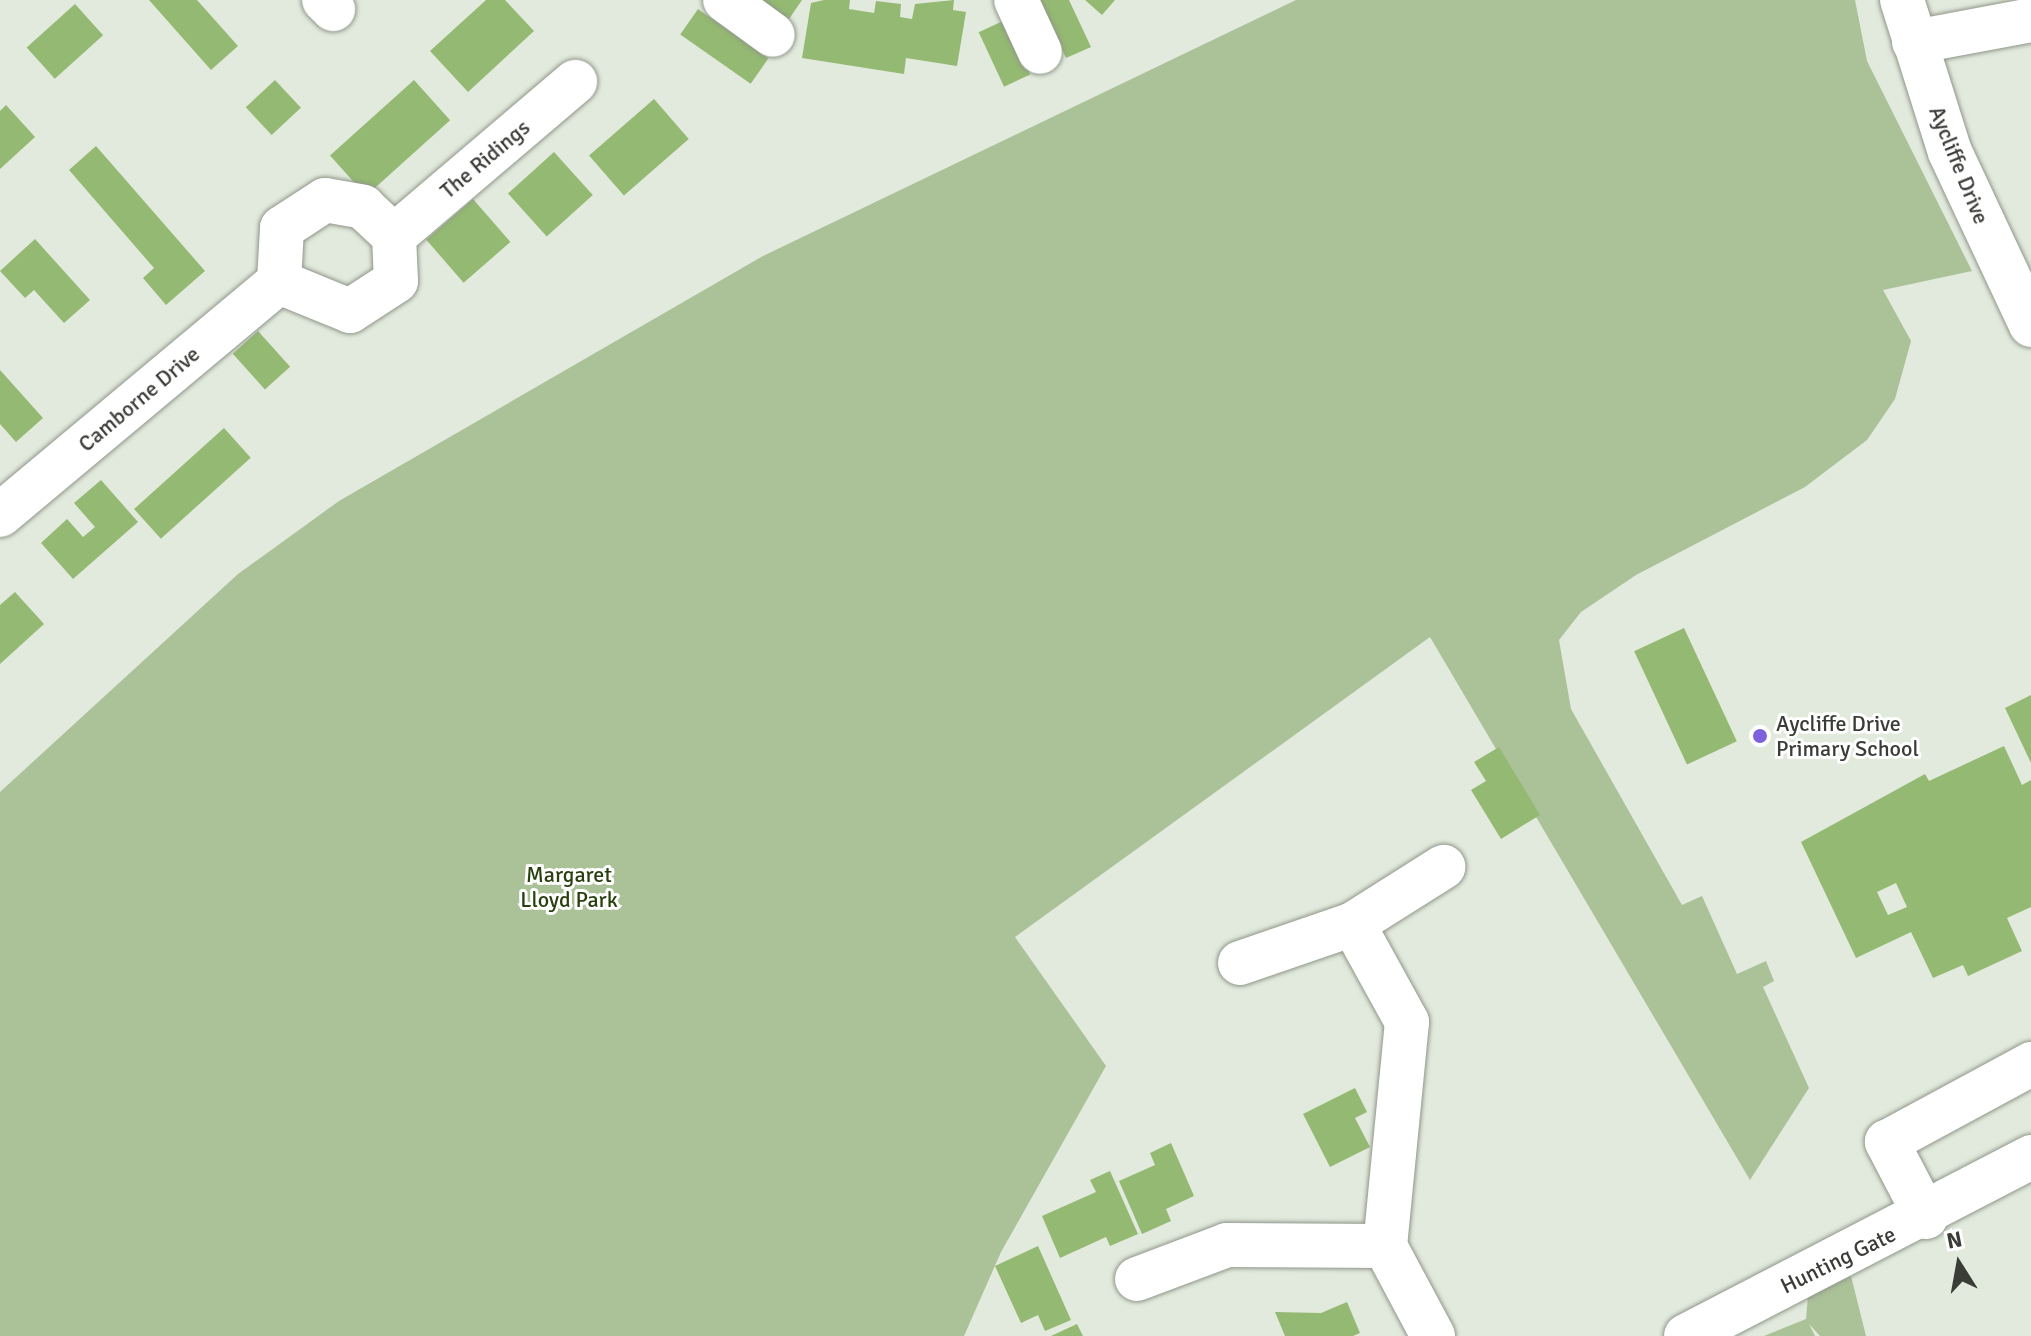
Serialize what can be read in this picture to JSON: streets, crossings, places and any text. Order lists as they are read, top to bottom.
{
  "streets": {
    "street": [
      "The Ridings",
      "Aycliffe Drive",
      "Camborne Drive",
      "Hunting Gate"
    ]
  },
  "crossings": [
    ["The Ridings", "Camborne Drive"]
  ],
  "parks": ["Margaret Lloyd Park"],
  "places": ["Aycliffe Drive Primary School"],
  "north": "top"
}
